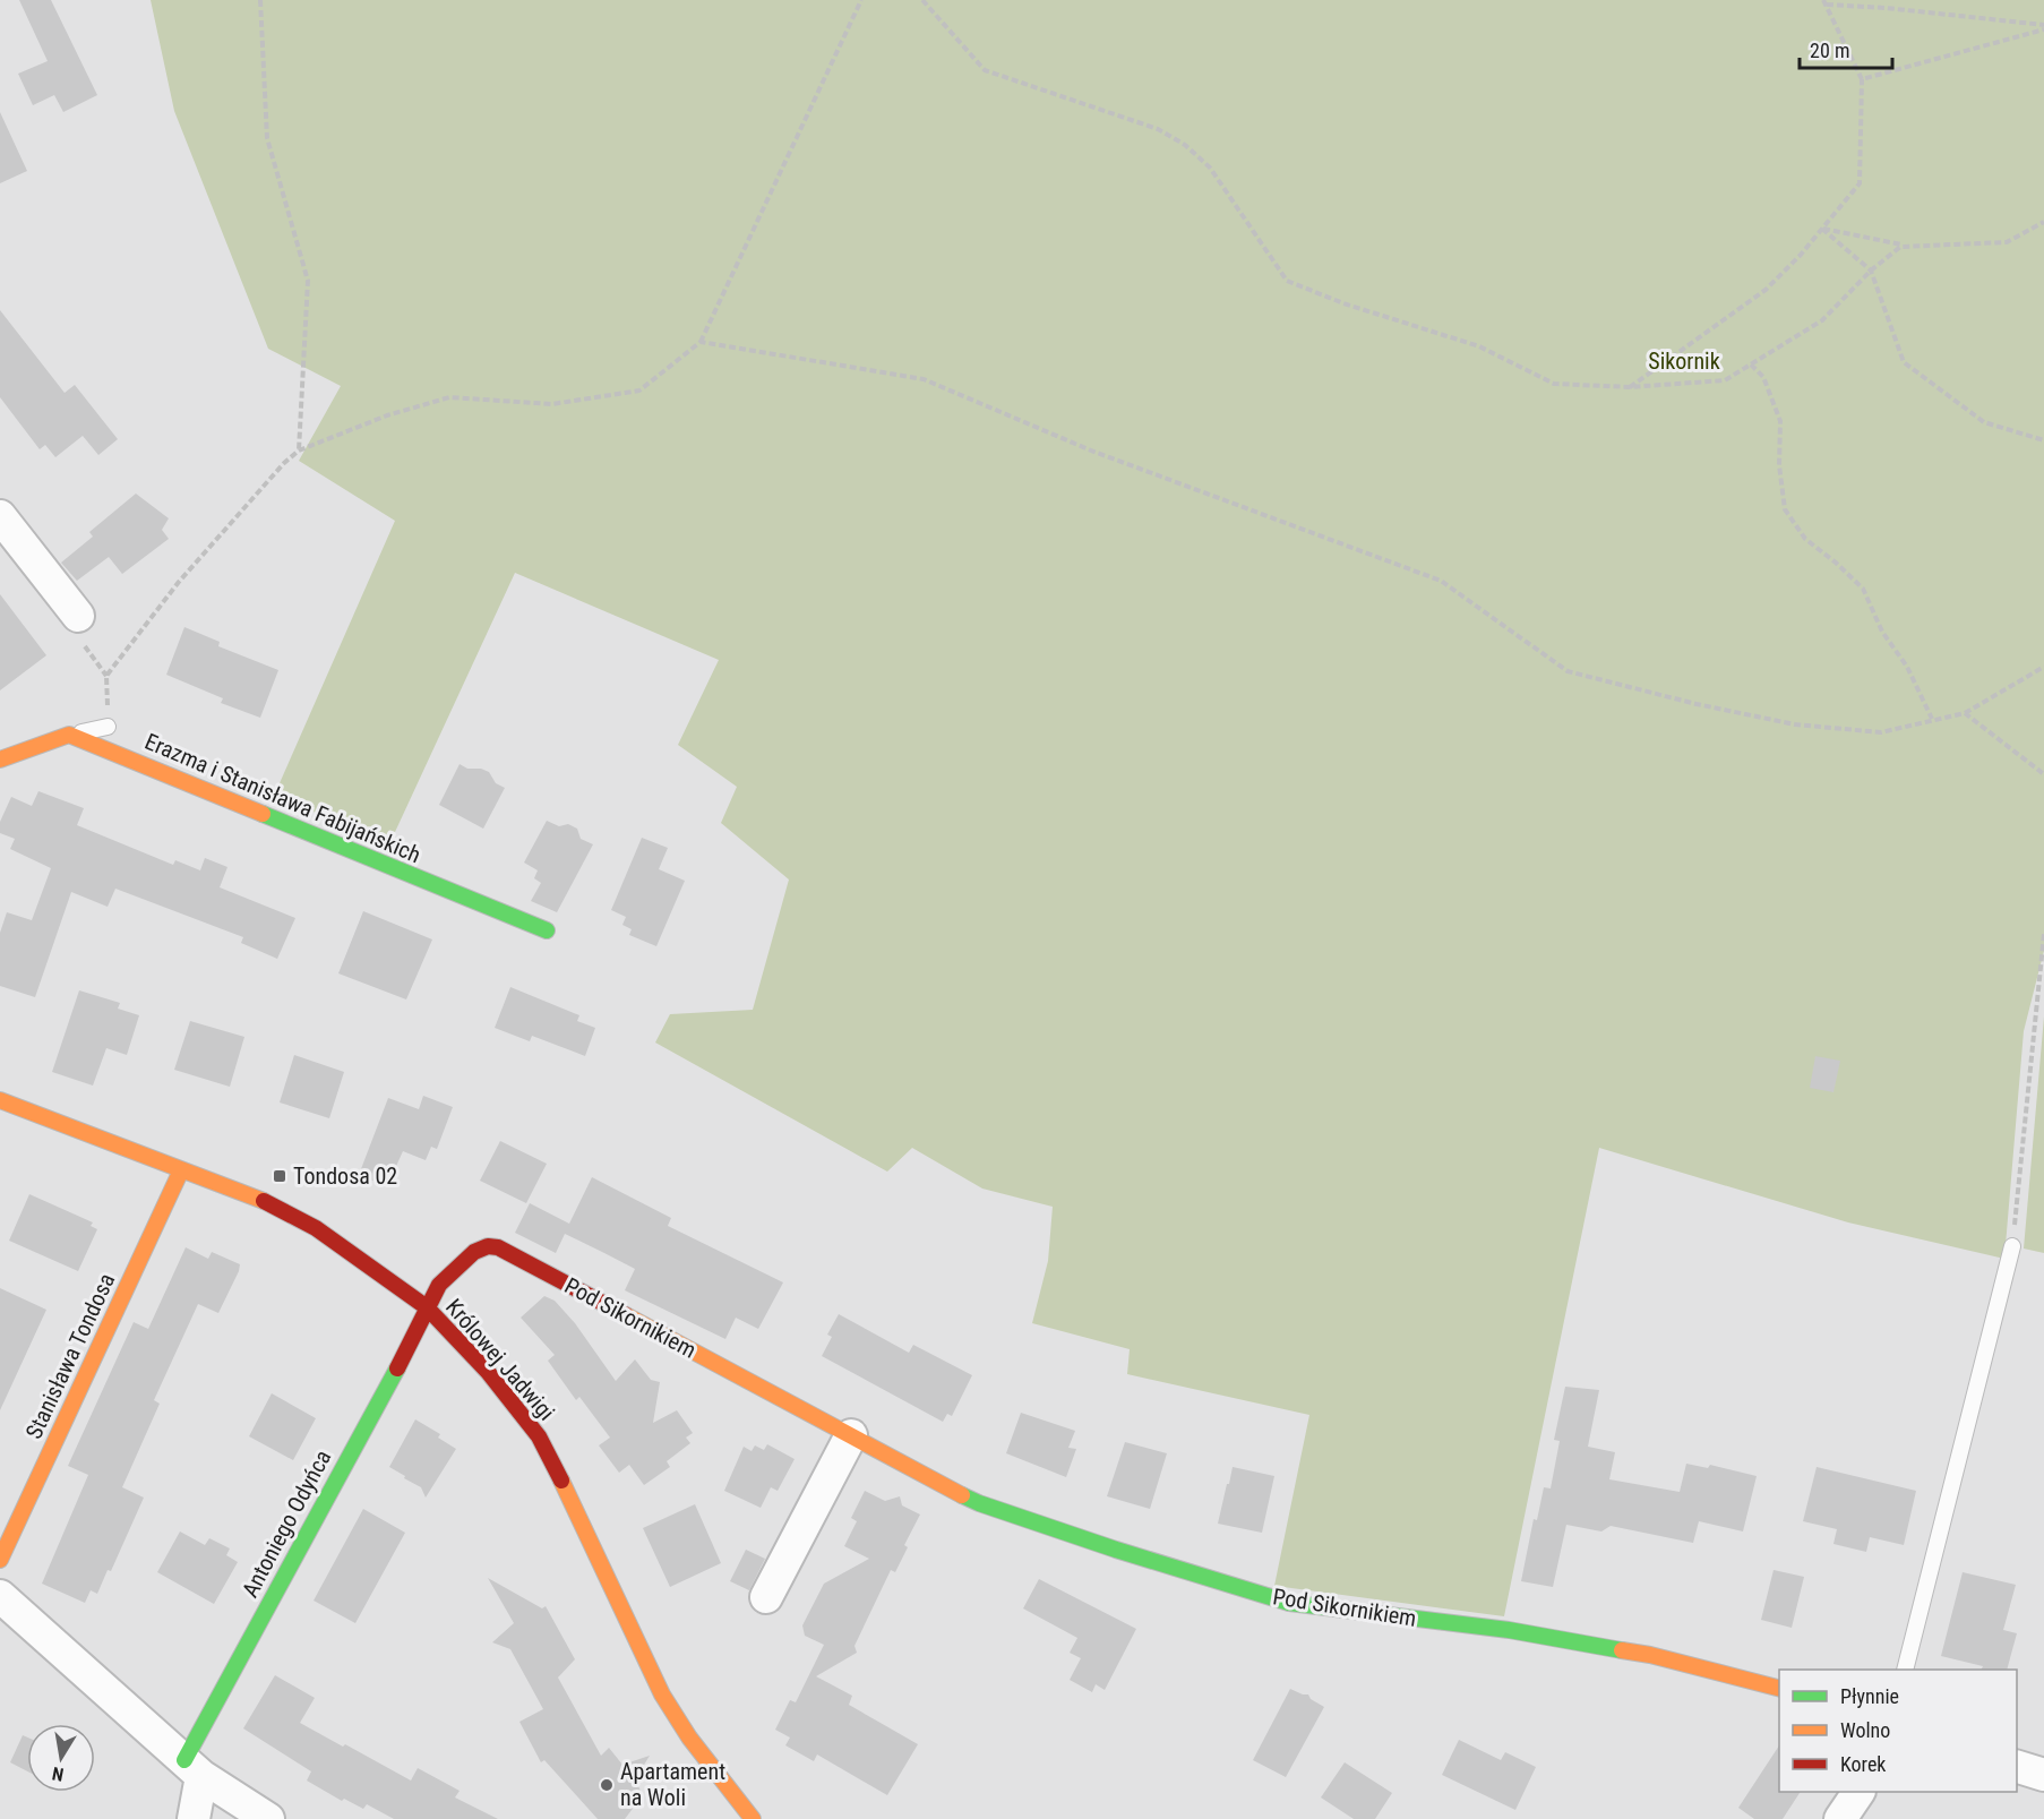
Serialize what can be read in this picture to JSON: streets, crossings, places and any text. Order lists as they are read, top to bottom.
{
  "streets": {
    "street": [
      "Erazma i Stanisława Fabijańskich",
      "Pod Sikornikiem",
      "Stanisława Tondosa",
      "Królowej Jadwigi",
      "Antoniego Odyńca"
    ]
  },
  "crossings": [
    ["Pod Sikornikiem", "Królowej Jadwigi"],
    ["Pod Sikornikiem", "Antoniego Odyńca"],
    ["Stanisława Tondosa", "Królowej Jadwigi"],
    ["Królowej Jadwigi", "Antoniego Odyńca"]
  ],
  "parks": ["Sikornik"],
  "places": {
    "transit": ["Tondosa 02"],
    "other": ["Apartament na Woli"]
  },
  "legend": ["Płynnie", "Wolno", "Korek"],
  "scale_bar": "20 m",
  "north": "bottom"
}
